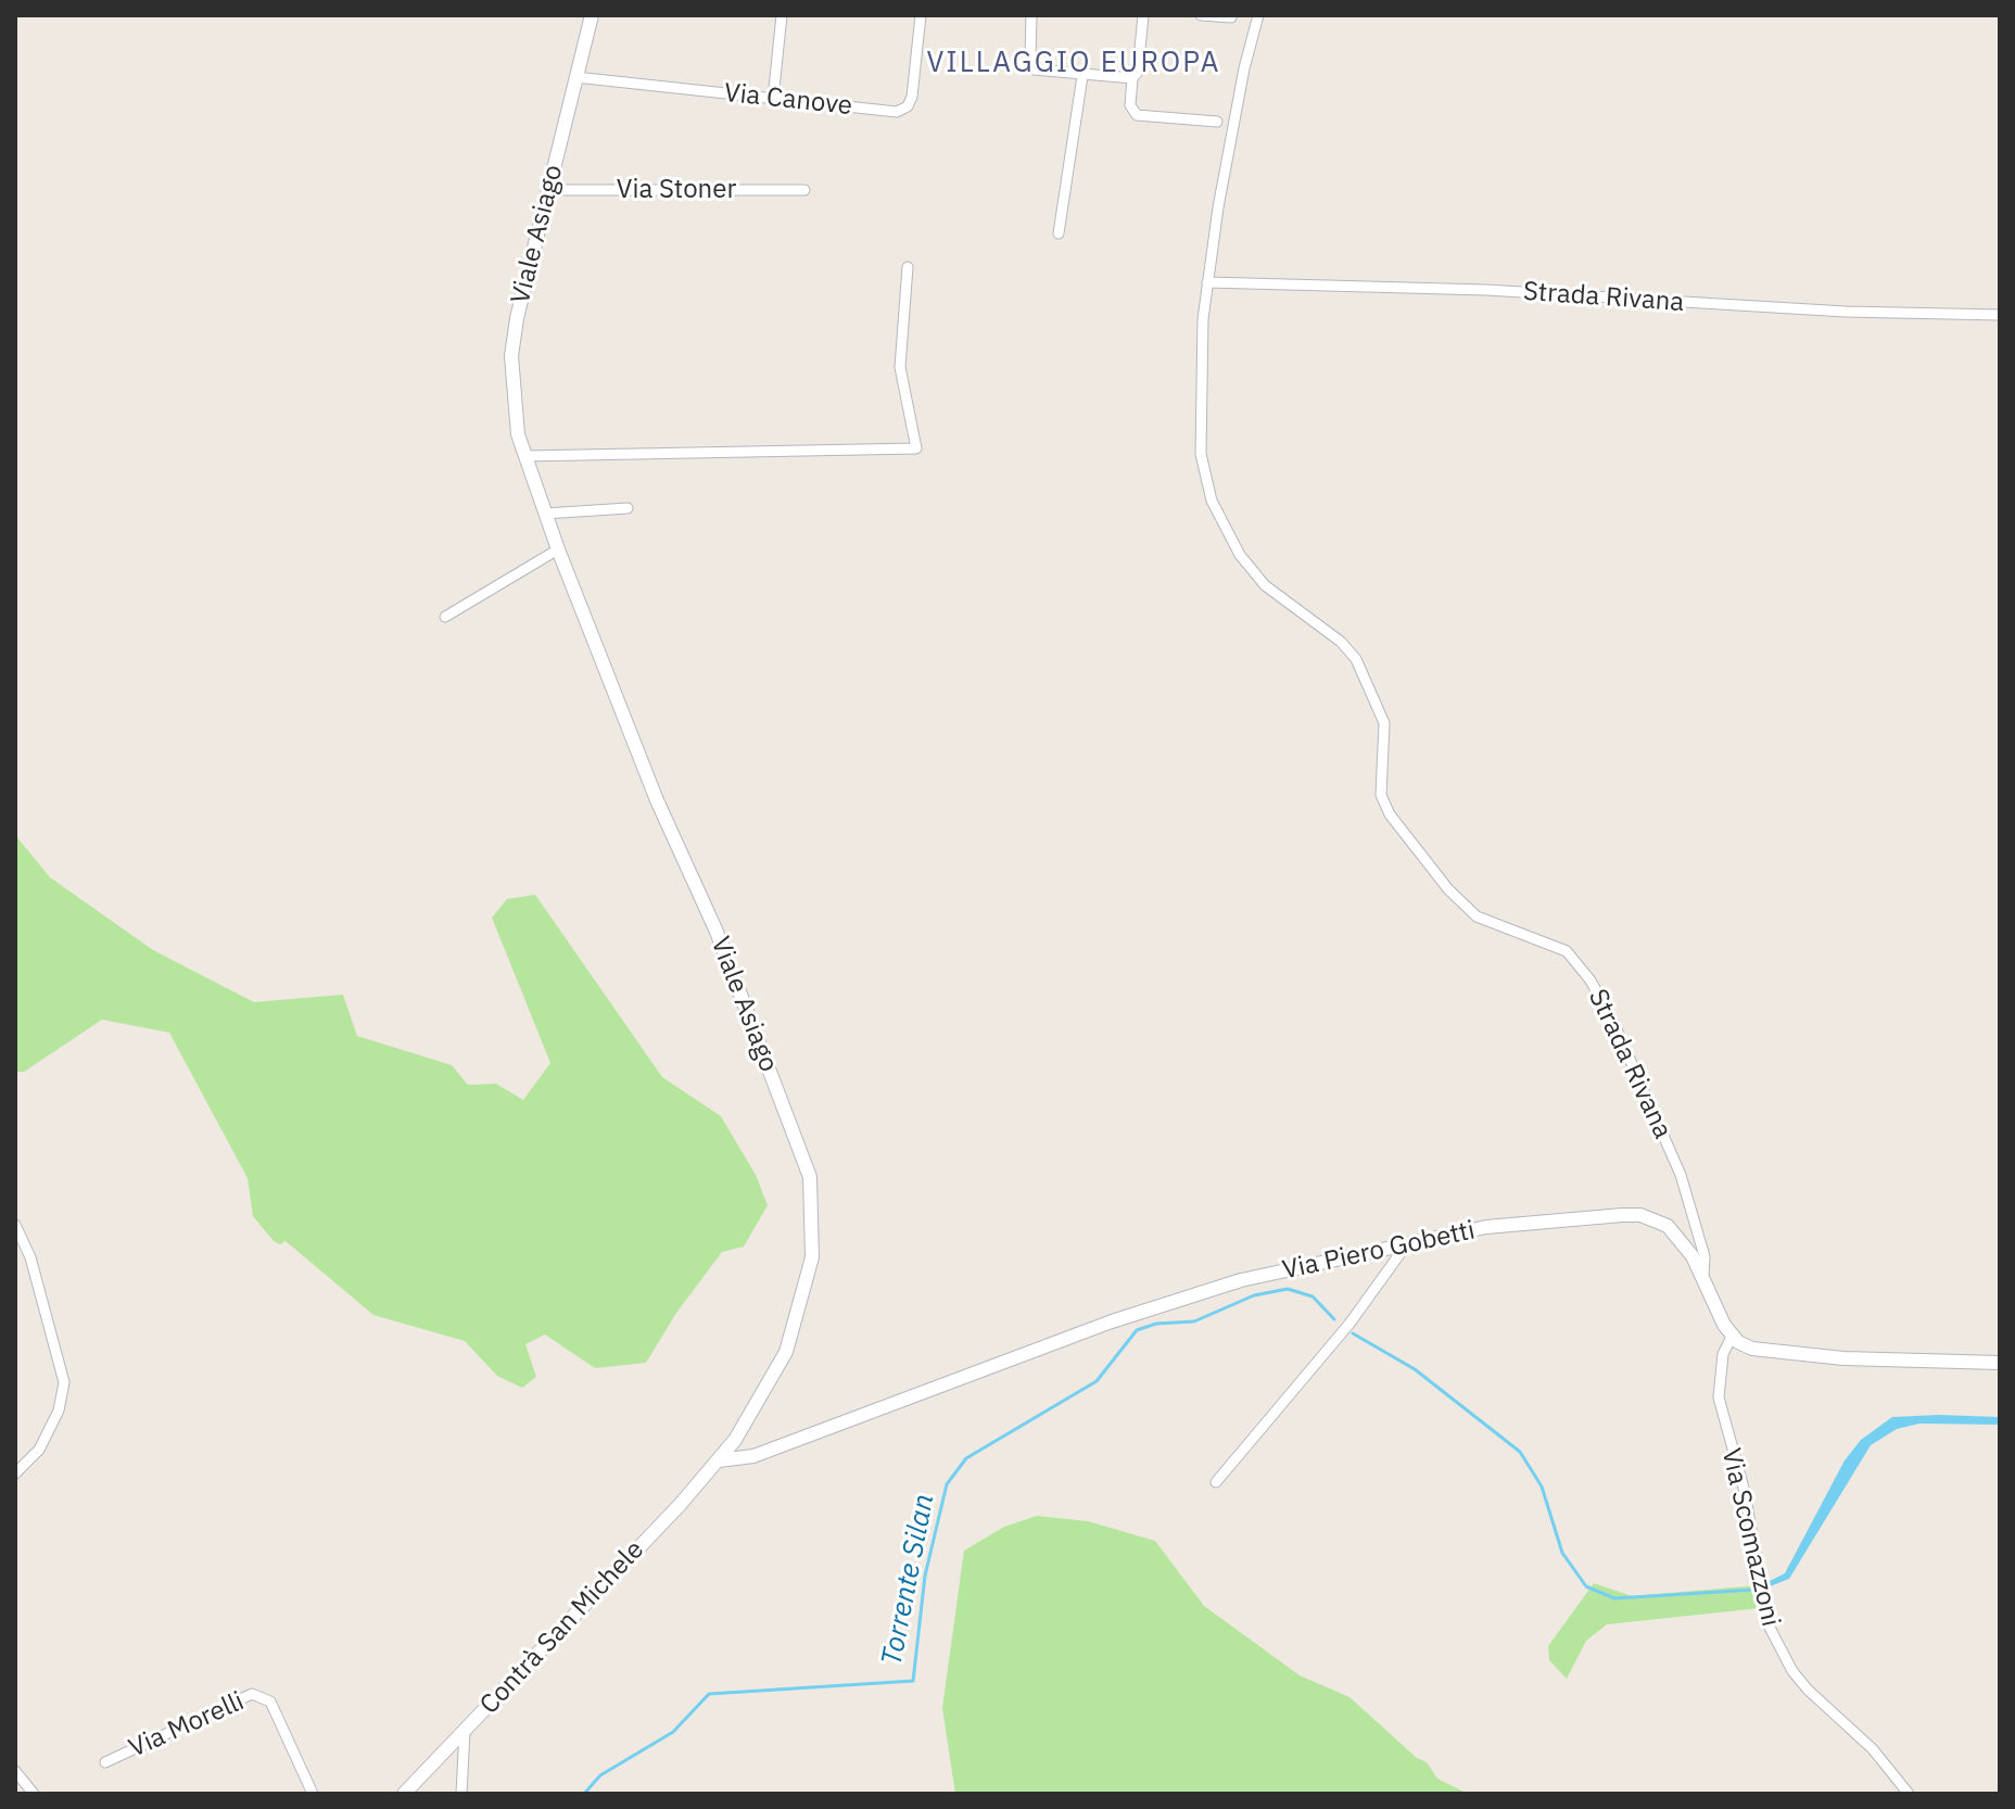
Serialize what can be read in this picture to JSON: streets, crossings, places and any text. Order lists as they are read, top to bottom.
{
  "streets": {
    "main road": ["Viale Asiago", "Via Piero Gobetti", "Contrà San Michele"],
    "street": [
      "Via Canove",
      "Via Stoner",
      "Strada Rivana",
      "Via Scomazzoni",
      "Via Morelli"
    ]
  },
  "crossings": [
    ["Via Canove", "Viale Asiago"],
    ["Via Stoner", "Viale Asiago"],
    ["Viale Asiago", "Via Piero Gobetti"],
    ["Viale Asiago", "Contrà San Michele"],
    ["Strada Rivana", "Via Piero Gobetti"],
    ["Via Piero Gobetti", "Via Scomazzoni"],
    ["Via Piero Gobetti", "Contrà San Michele"]
  ],
  "districts": ["VILLAGGIO EUROPA"],
  "water": ["Torrente Silan"]
}
